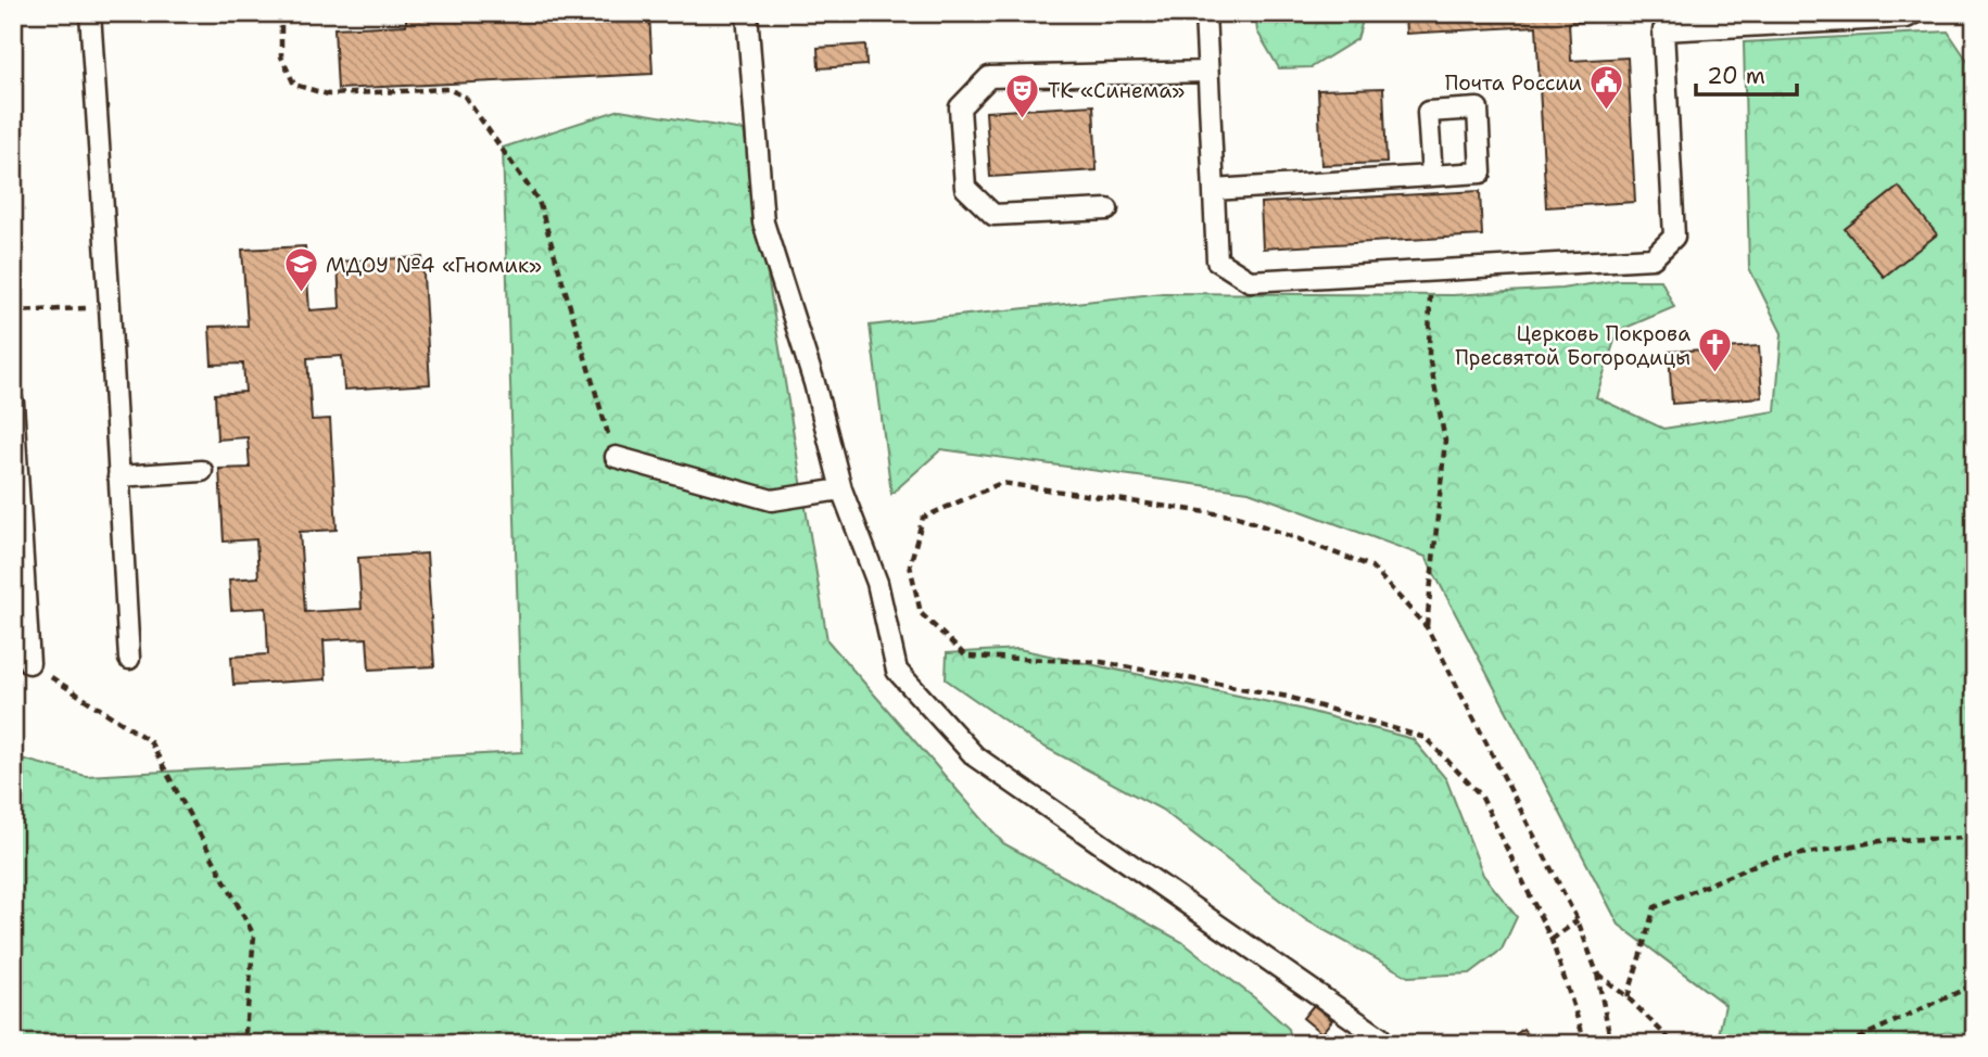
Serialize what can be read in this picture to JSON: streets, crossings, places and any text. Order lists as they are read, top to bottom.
{
  "places": {
    "public building": ["Почта России"],
    "theatre": ["ТК «Синема»"],
    "school or university": ["МДОУ №4 «Гномик»"],
    "church": ["Церковь Покрова Пресвятой Богородицы"]
  },
  "scale_bar": "20 m"
}
